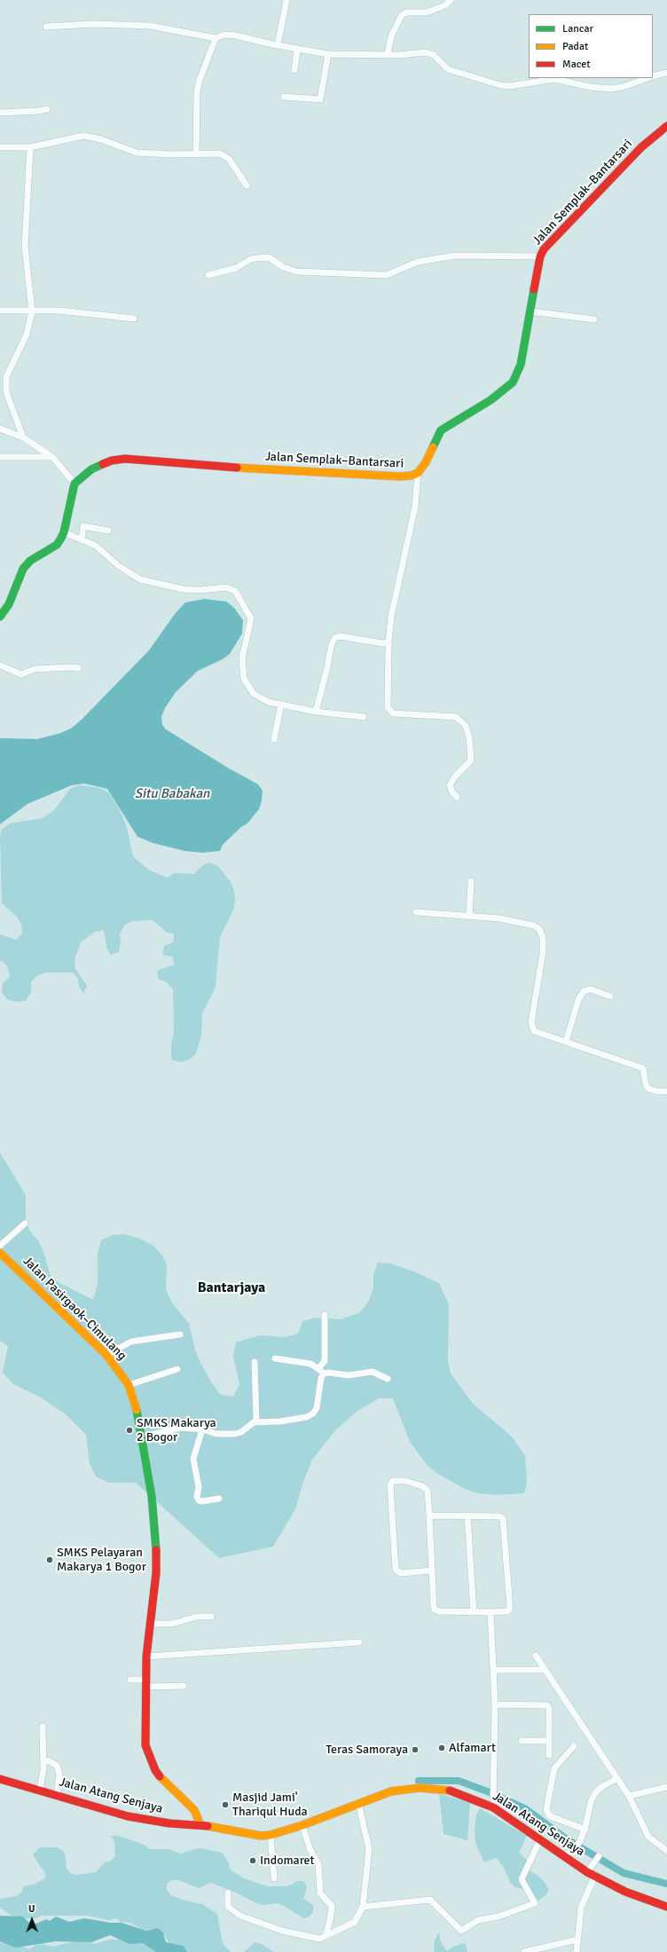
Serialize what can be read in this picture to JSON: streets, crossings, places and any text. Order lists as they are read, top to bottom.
{
  "streets": {
    "street": ["Jalan Semplak–Bantarsari", "Jalan Pasirgaok–Cimulang", "Jalan Atang Senjaya"]
  },
  "crossings": [
    ["Jalan Pasirgaok–Cimulang", "Jalan Atang Senjaya"]
  ],
  "districts": ["Bantarjaya"],
  "water": ["Situ Babakan"],
  "places": [
    "SMKS Makarya 2 Bogor",
    "SMKS Pelayaran Makarya 1 Bogor",
    "Alfamart",
    "Teras Samoraya",
    "Masjid Jami' Thariqul Huda",
    "Indomaret"
  ],
  "legend": ["Lancar", "Padat", "Macet"],
  "north": "top"
}
